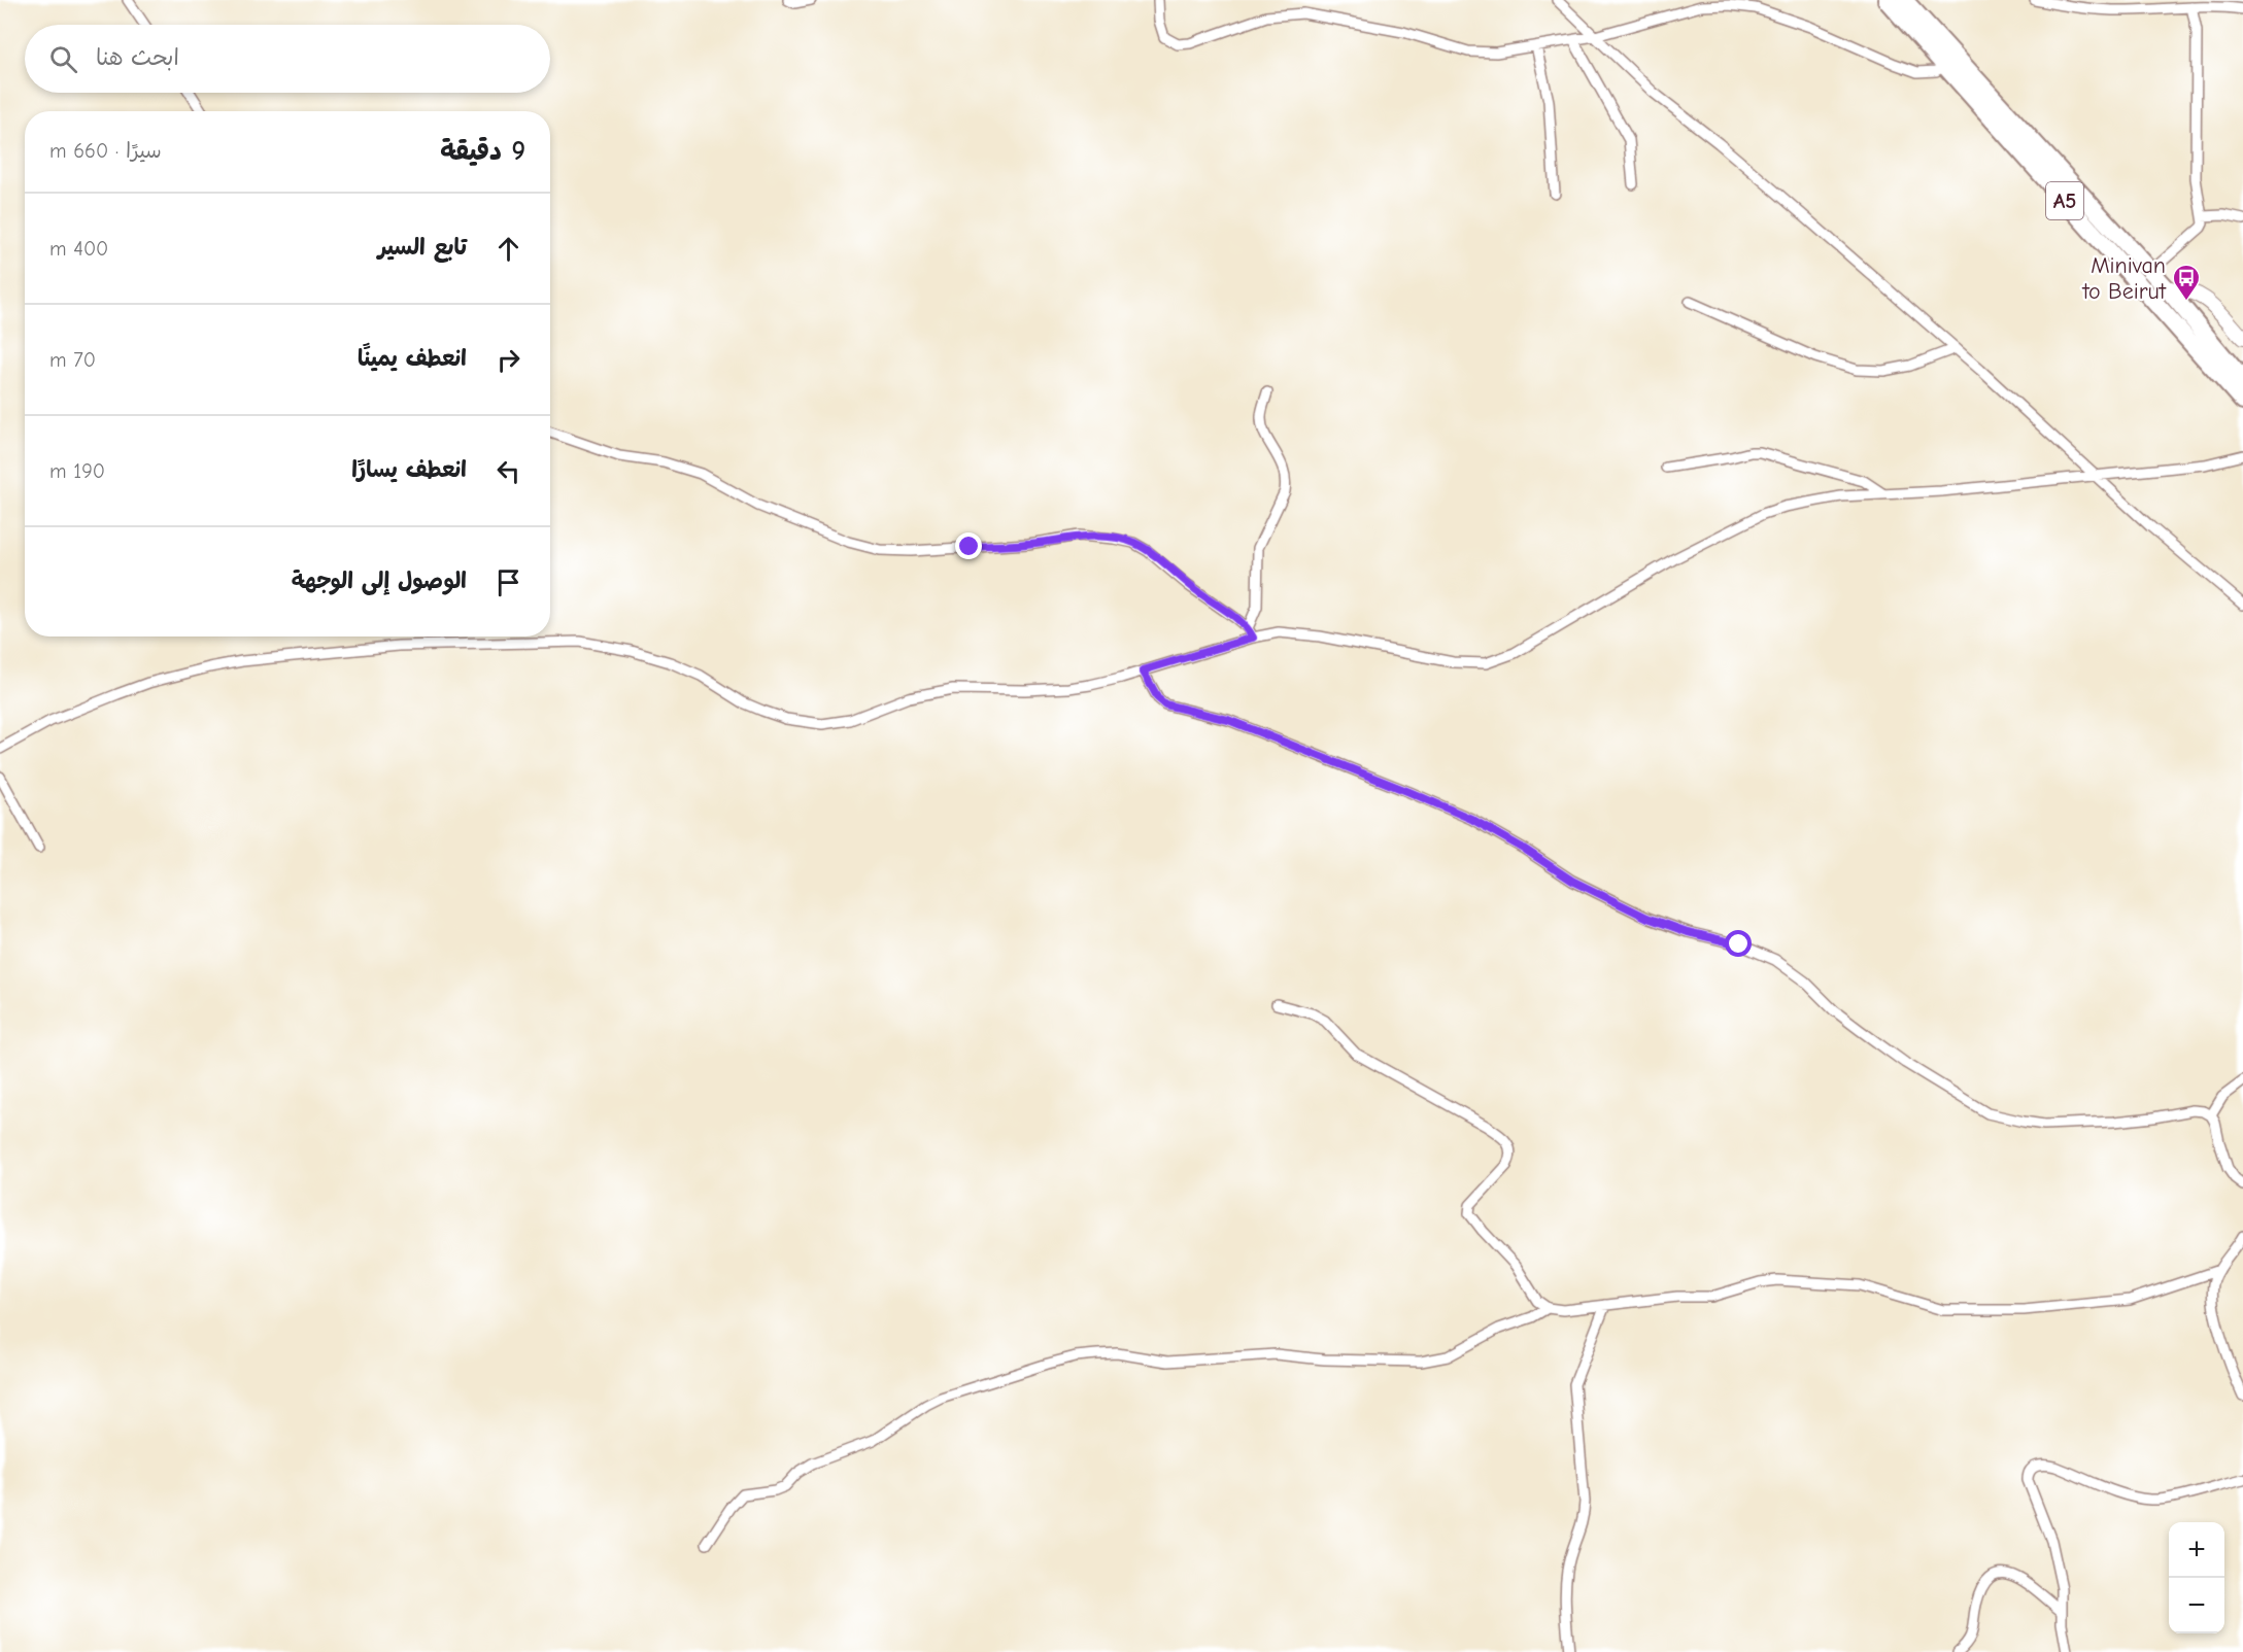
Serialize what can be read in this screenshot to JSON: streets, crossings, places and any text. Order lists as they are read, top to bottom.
{
  "streets": {
    "highway": ["A5"]
  },
  "places": {
    "bus stop": ["Minivan to Beirut"]
  },
  "page": {
    "search": "ابحث هنا",
    "heading": ["9 دقيقة", "سيرًا · 660 m"],
    "list": [
      ["تابع السير", "400 m"],
      ["انعطف يمينًا", "70 m"],
      ["انعطف يسارًا", "190 m"],
      "الوصول إلى الوجهة"
    ],
    "map_buttons": ["+", "−"]
  }
}
